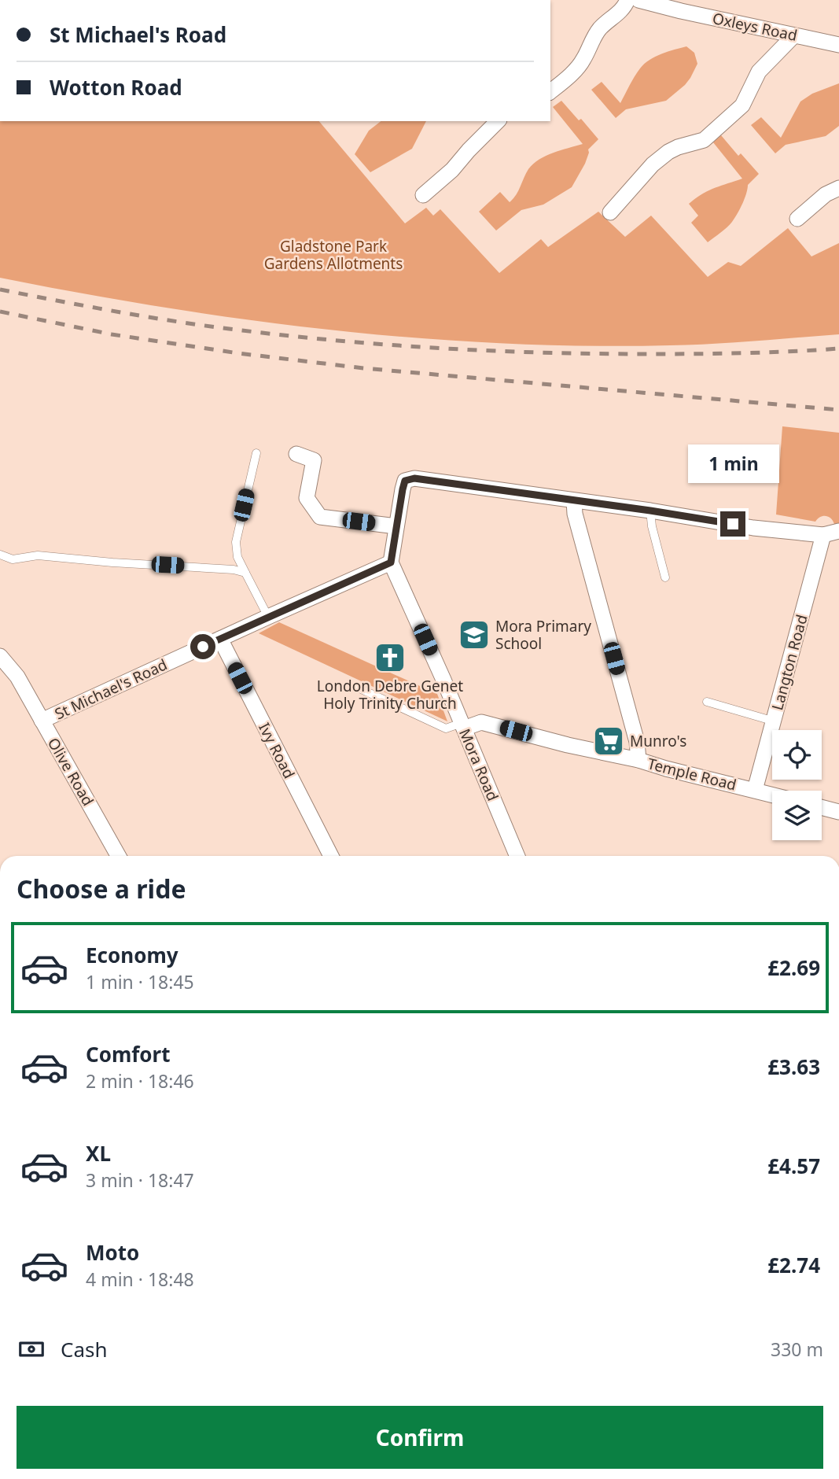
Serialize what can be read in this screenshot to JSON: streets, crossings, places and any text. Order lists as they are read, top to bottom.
{
  "streets": {
    "street": [
      "Oxleys Road",
      "Langton Road",
      "St Michael's Road",
      "Ivy Road",
      "Mora Road",
      "Olive Road",
      "Temple Road"
    ]
  },
  "crossings": [
    ["Langton Road", "Temple Road"],
    ["St Michael's Road", "Ivy Road"],
    ["St Michael's Road", "Mora Road"],
    ["St Michael's Road", "Olive Road"],
    ["Mora Road", "Temple Road"]
  ],
  "parks": ["Gladstone Park Gardens Allotments"],
  "places": {
    "school or university": ["Mora Primary School"],
    "church": ["London Debre Genet Holy Trinity Church"],
    "supermarket": ["Munro's"]
  },
  "page": {
    "banner": ["St Michael's Road", "Wotton Road"],
    "bubble": "1 min",
    "heading": "Choose a ride",
    "list": [
      {
        "name": "Economy",
        "note": "1 min · 18:45",
        "value": "£2.69"
      },
      {
        "name": "Comfort",
        "note": "2 min · 18:46",
        "value": "£3.63"
      },
      {
        "name": "XL",
        "note": "3 min · 18:47",
        "value": "£4.57"
      },
      {
        "name": "Moto",
        "note": "4 min · 18:48",
        "value": "£2.74"
      }
    ],
    "pay": ["Cash", "330 m"],
    "buttons": "Confirm"
  }
}
